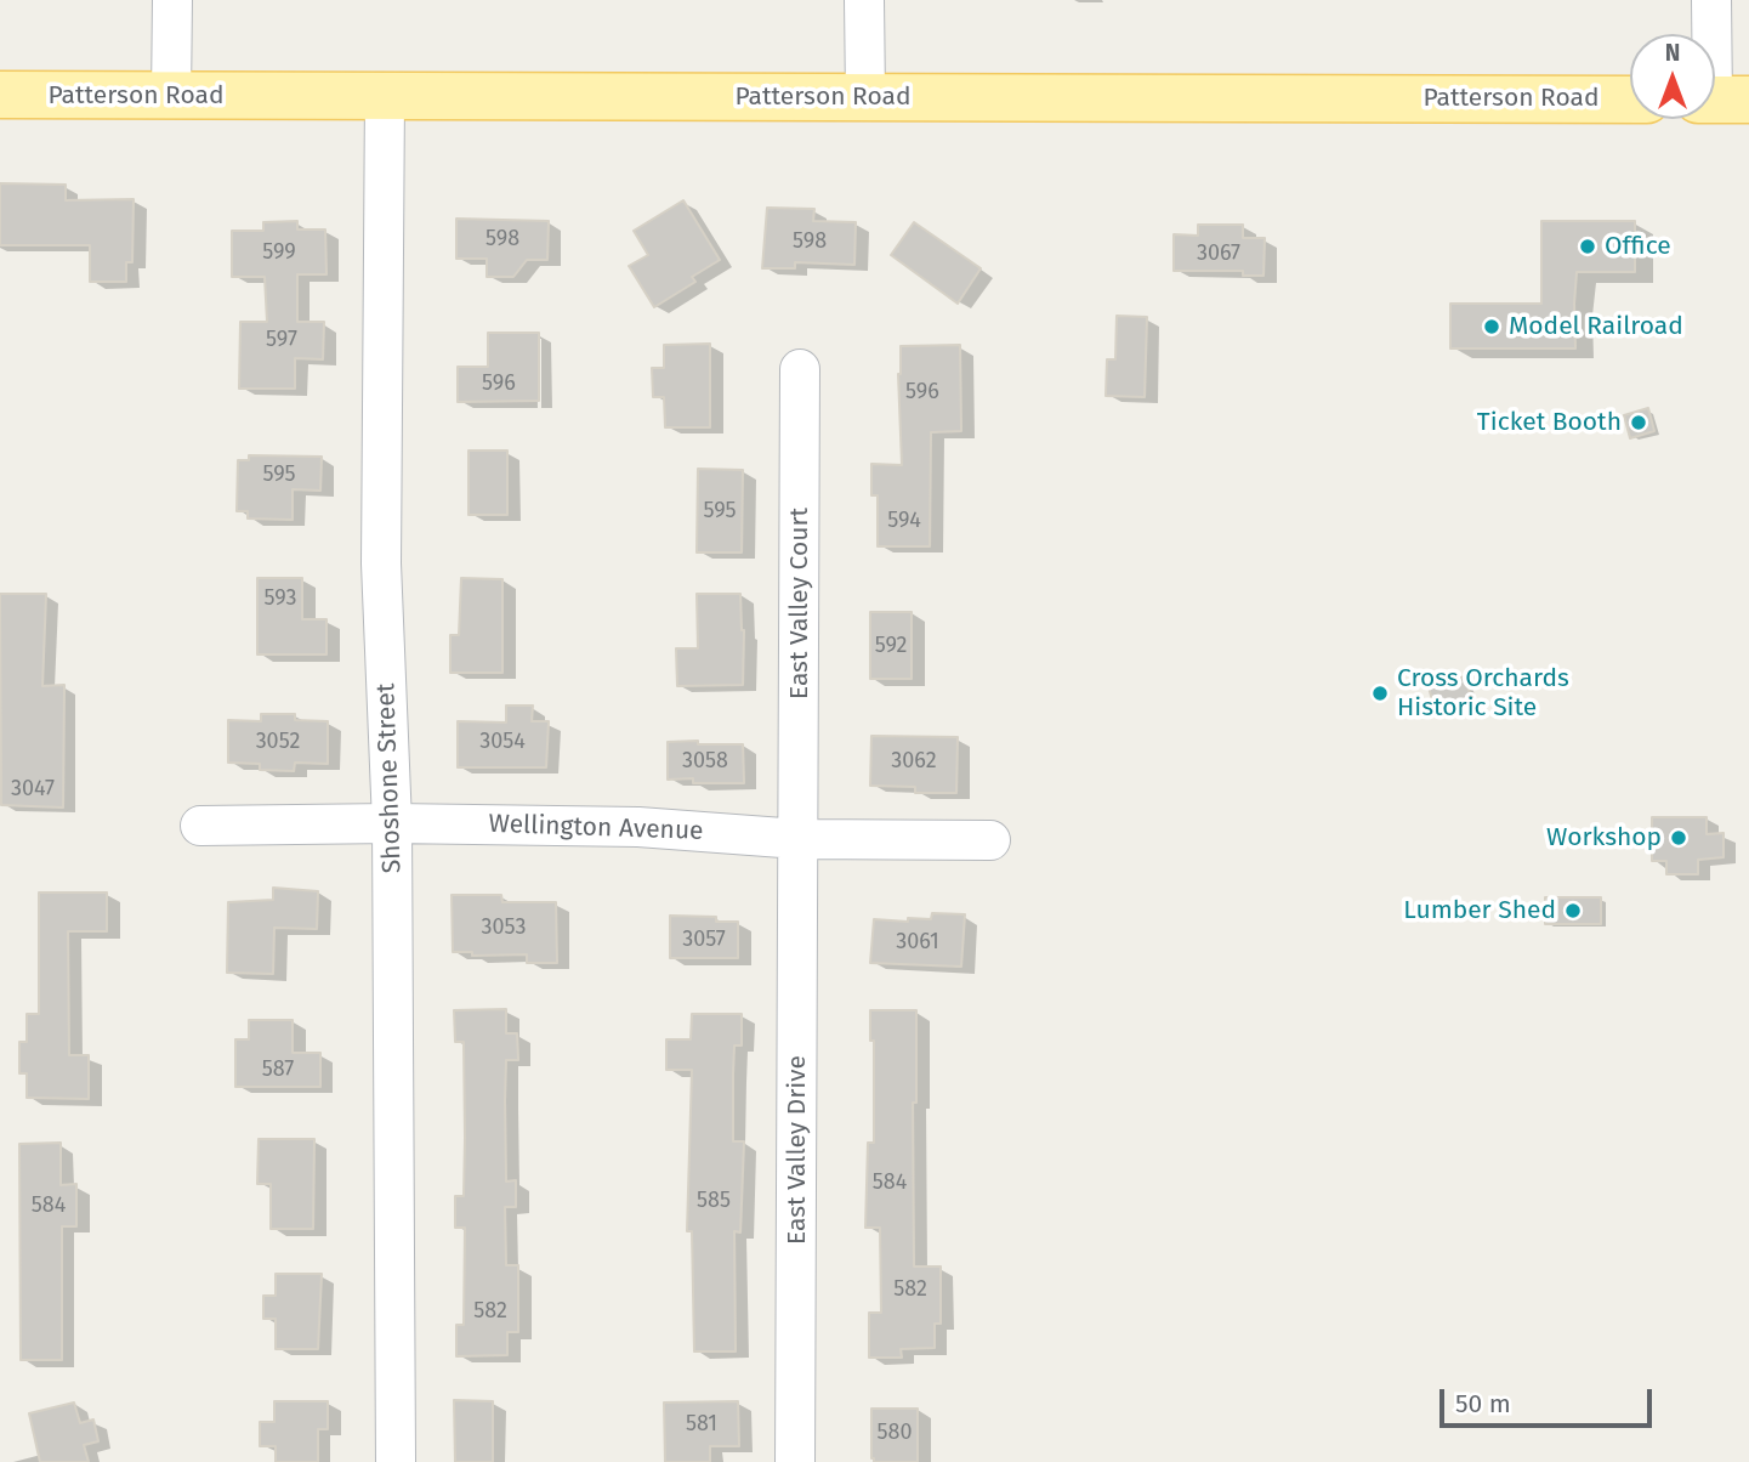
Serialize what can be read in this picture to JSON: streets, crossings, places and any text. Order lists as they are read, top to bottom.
{
  "streets": {
    "main road": ["Patterson Road"],
    "street": [
      "East Valley Court",
      "Shoshone Street",
      "Wellington Avenue",
      "East Valley Drive"
    ]
  },
  "crossings": [
    ["Patterson Road", "Shoshone Street"],
    ["East Valley Court", "Wellington Avenue"],
    ["East Valley Court", "East Valley Drive"],
    ["Shoshone Street", "Wellington Avenue"],
    ["Wellington Avenue", "East Valley Drive"]
  ],
  "places": [
    "Office",
    "Model Railroad",
    "Ticket Booth",
    "Cross Orchards Historic Site",
    "Workshop",
    "Lumber Shed"
  ],
  "house_numbers": [
    "598",
    "598",
    "599",
    "3067",
    "597",
    "596",
    "596",
    "595",
    "595",
    "594",
    "593",
    "592",
    "3052",
    "3054",
    "3058",
    "3062",
    "3047",
    "3053",
    "3057",
    "3061",
    "587",
    "584",
    "585",
    "584",
    "582",
    "582",
    "581",
    "580"
  ],
  "scale_bar": "50 m",
  "north": "top"
}
